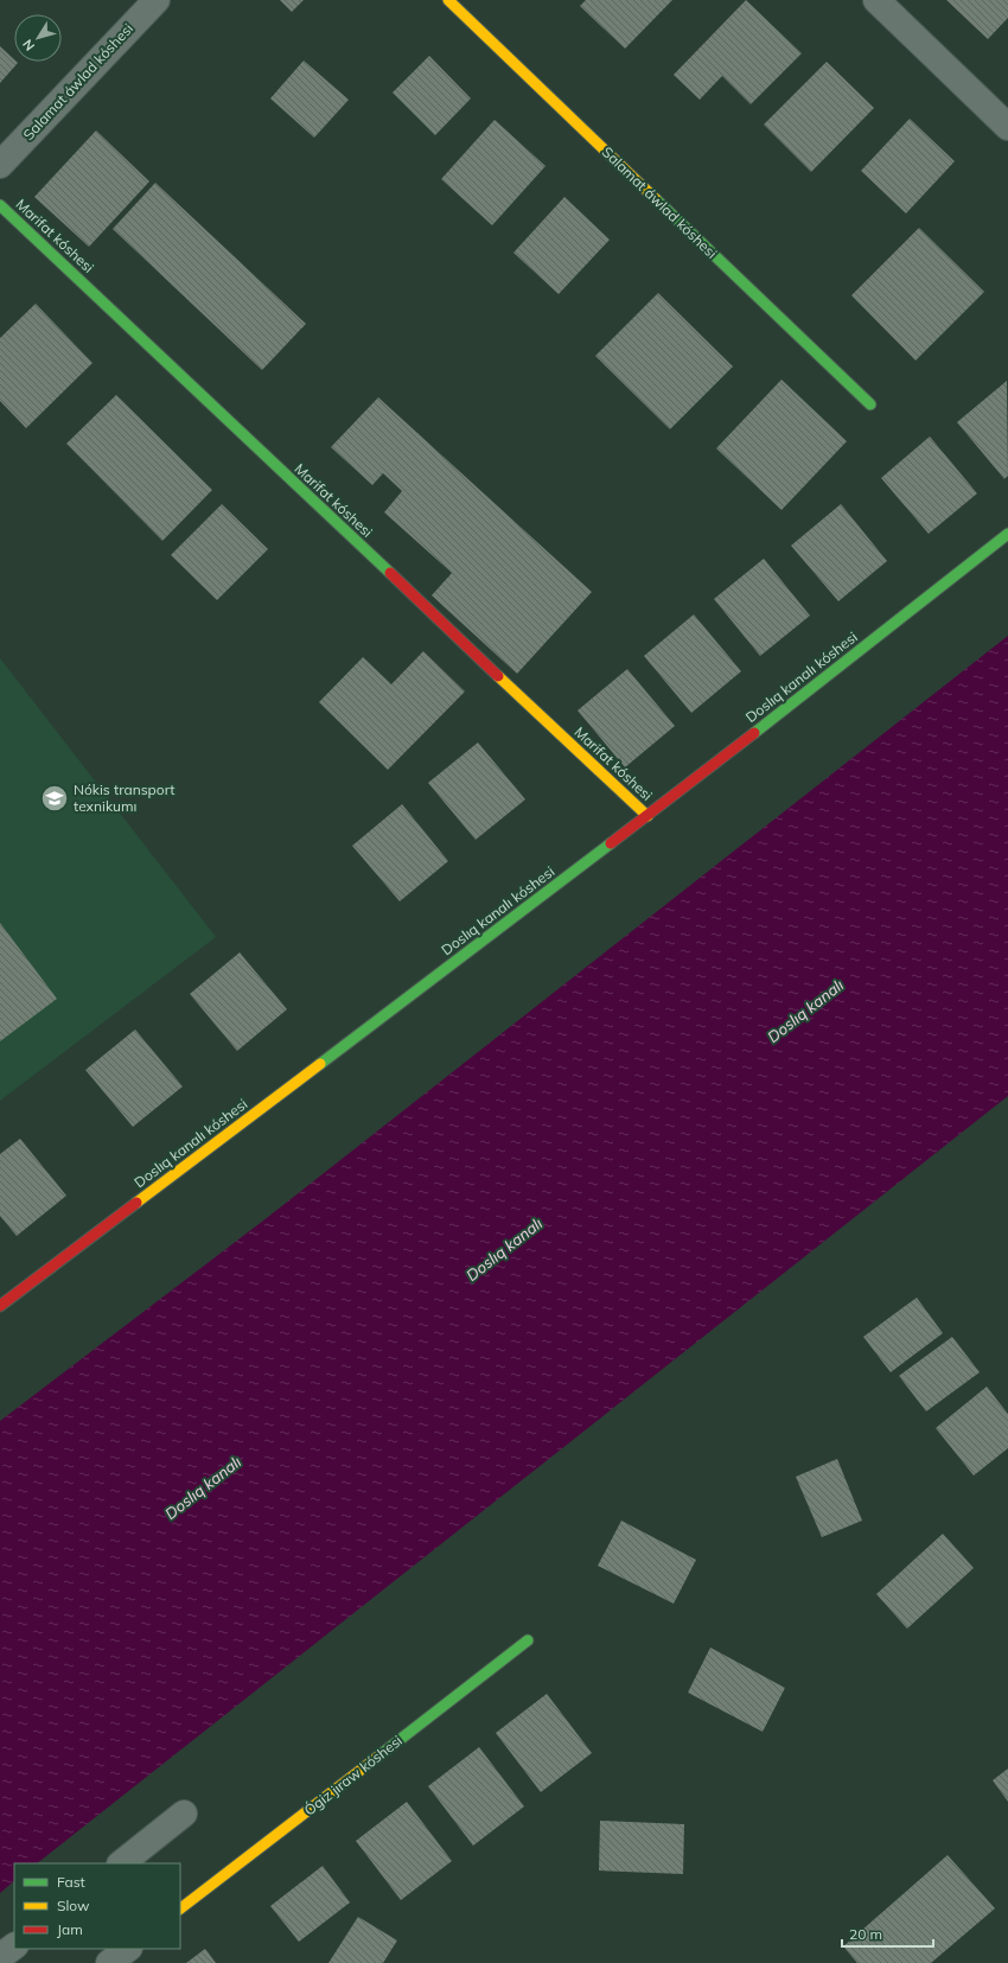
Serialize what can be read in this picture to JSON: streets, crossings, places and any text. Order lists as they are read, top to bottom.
{
  "streets": {
    "street": [
      "Salamat áwlad kóshesi",
      "Marifat kóshesi",
      "Doslıq kanalı kóshesi",
      "Ógiz jıraw kóshesi"
    ]
  },
  "crossings": [
    ["Marifat kóshesi", "Doslıq kanalı kóshesi"]
  ],
  "water": ["Doslıq kanalı"],
  "places": {
    "school or university": ["Nókis transport texnikumı"]
  },
  "legend": ["Fast", "Slow", "Jam"],
  "scale_bar": "20 m",
  "north": "bottom left"
}
